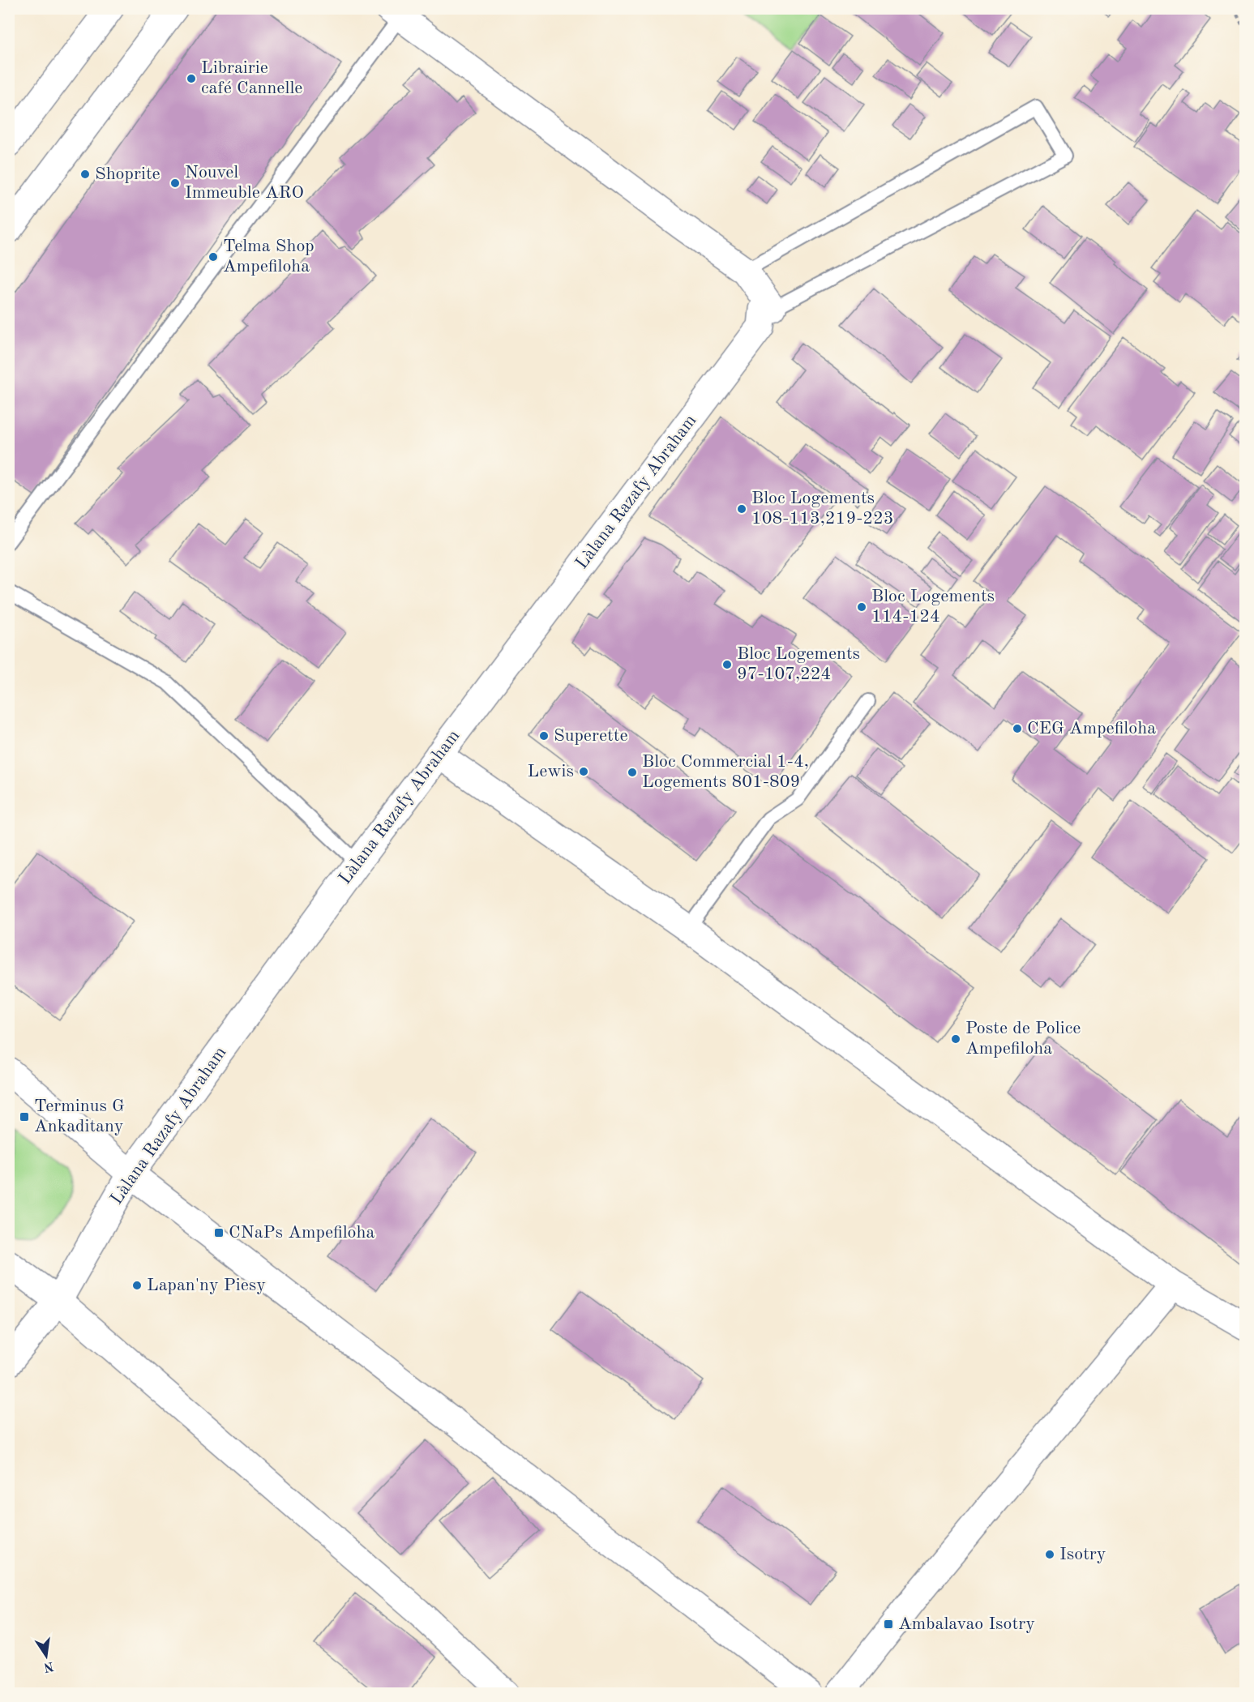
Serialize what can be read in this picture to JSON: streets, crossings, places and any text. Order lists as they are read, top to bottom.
{
  "streets": {
    "street": ["Làlana Razafy Abraham"]
  },
  "places": {
    "other": [
      "Librairie café Cannelle",
      "Shoprite",
      "Nouvel Immeuble ARO",
      "Telma Shop Ampefiloha",
      "Bloc Logements 108-113,219-223",
      "Bloc Logements 114-124",
      "Bloc Logements 97-107,224",
      "CEG Ampefiloha",
      "Superette",
      "Lewis",
      "Bloc Commercial 1-4, Logements 801-809",
      "Poste de Police Ampefiloha",
      "Lapan'ny Piesy",
      "Isotry"
    ],
    "transit": ["Terminus G Ankaditany", "CNaPs Ampefiloha", "Ambalavao Isotry"]
  },
  "north": "bottom"
}
